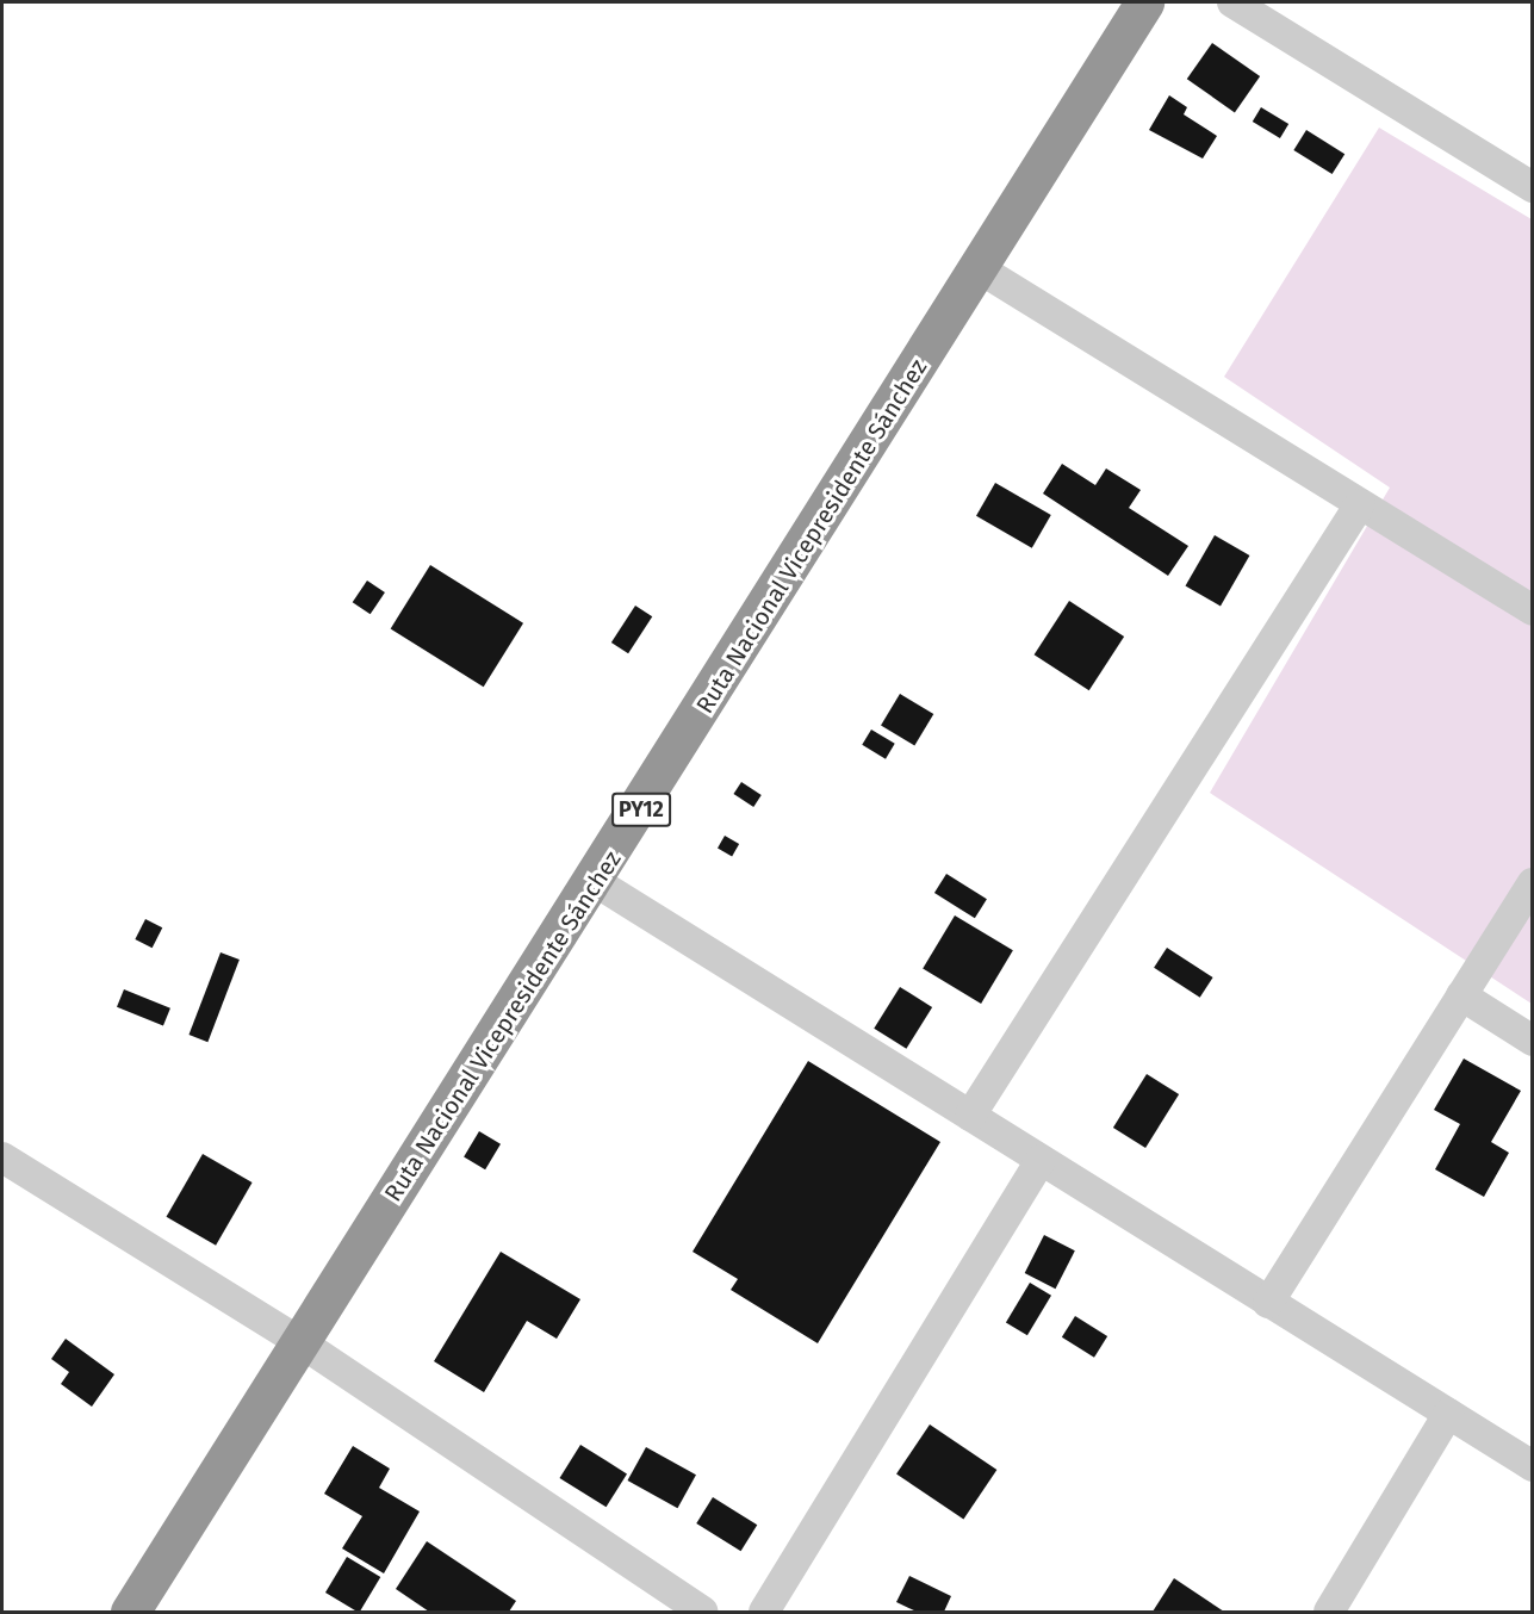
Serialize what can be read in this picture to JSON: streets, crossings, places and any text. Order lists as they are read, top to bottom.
{
  "streets": {
    "highway": ["Ruta Nacional Vicepresidente Sánchez", "PY12"]
  }
}
